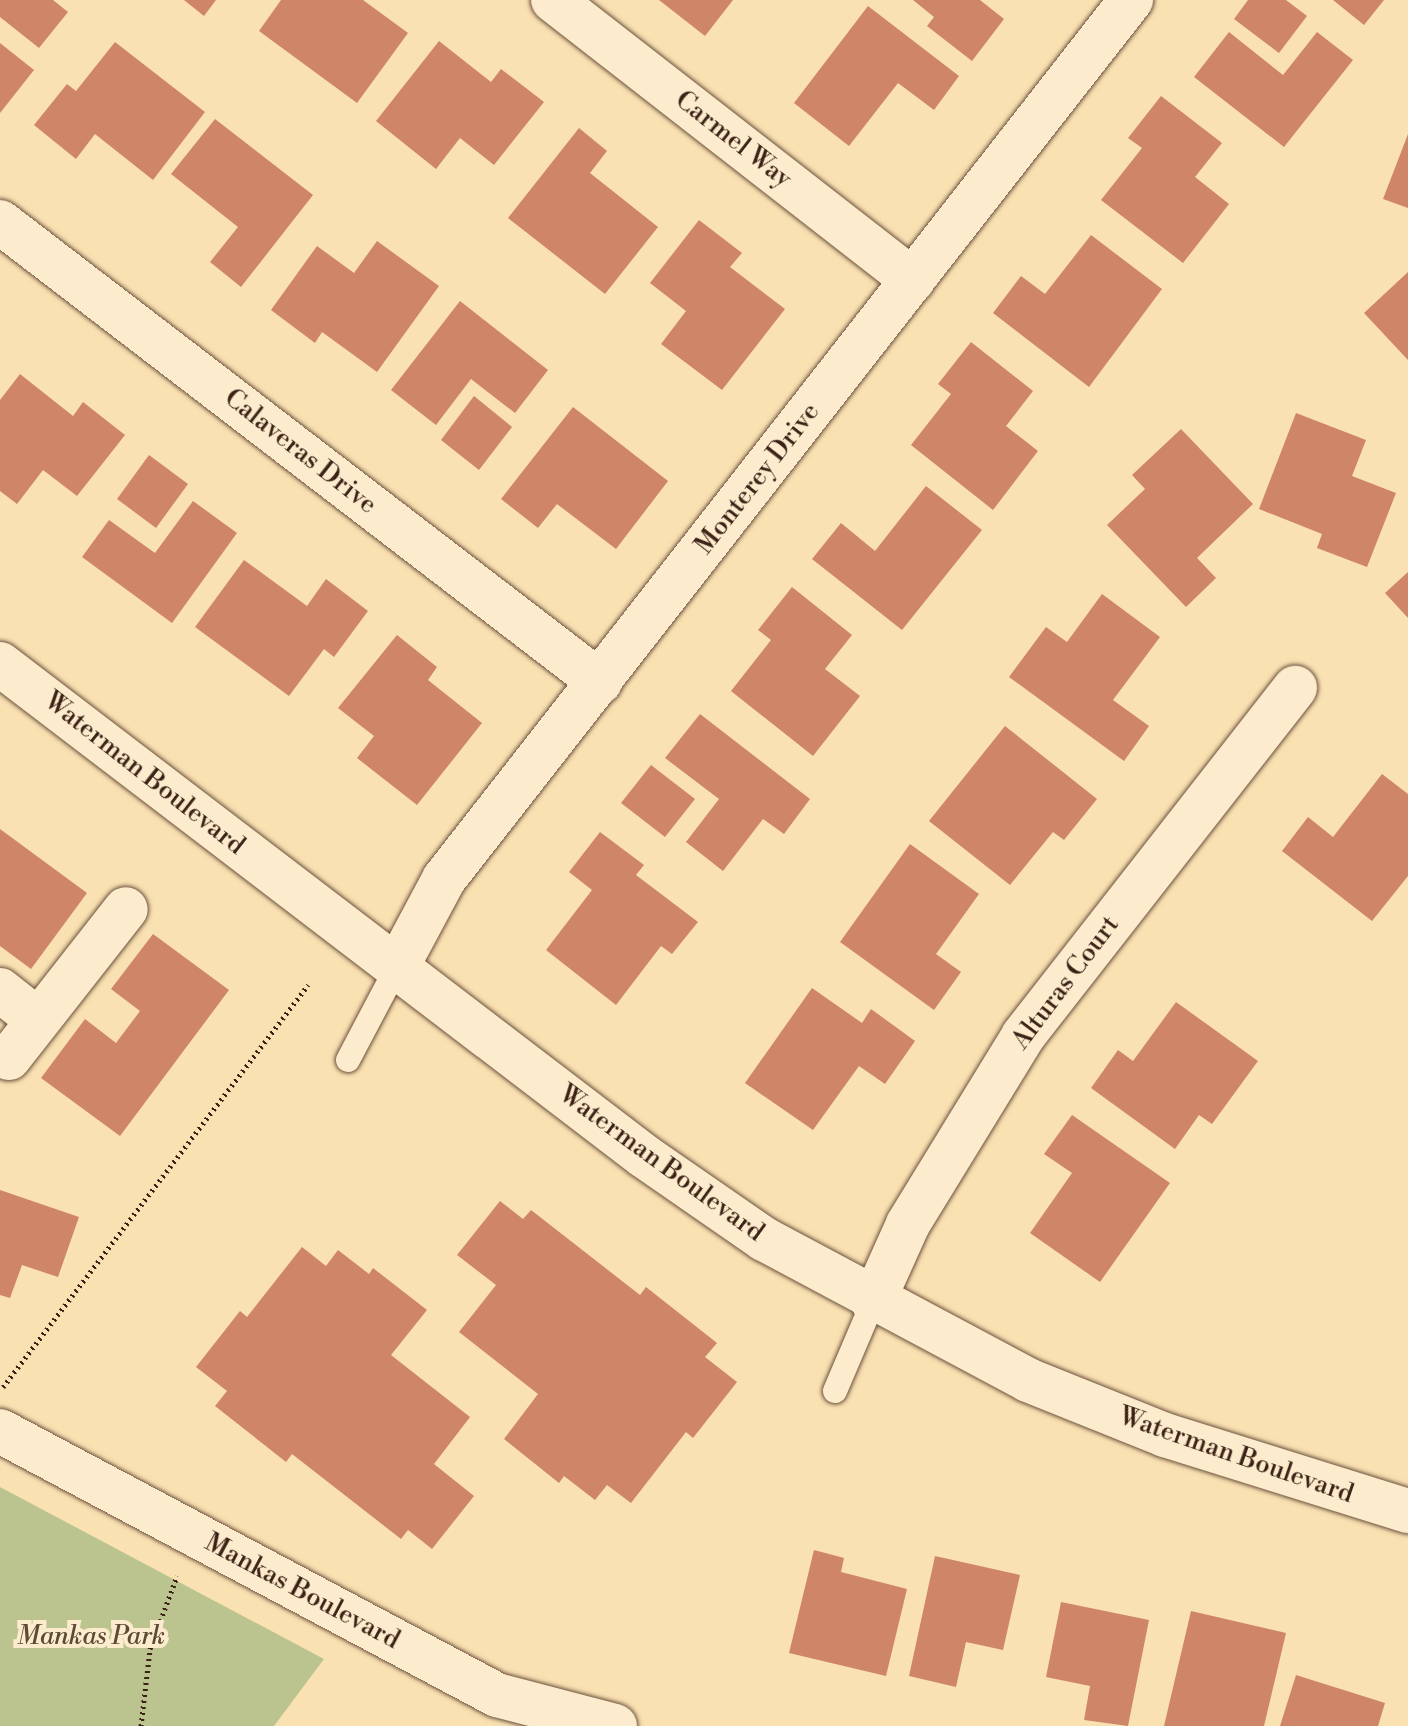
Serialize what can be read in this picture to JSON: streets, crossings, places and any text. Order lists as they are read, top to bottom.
{
  "streets": {
    "street": [
      "Carmel Way",
      "Calaveras Drive",
      "Monterey Drive",
      "Waterman Boulevard",
      "Alturas Court",
      "Mankas Boulevard"
    ]
  },
  "crossings": [
    ["Carmel Way", "Monterey Drive"],
    ["Calaveras Drive", "Monterey Drive"],
    ["Monterey Drive", "Waterman Boulevard"],
    ["Waterman Boulevard", "Alturas Court"]
  ],
  "parks": ["Mankas Park"]
}
